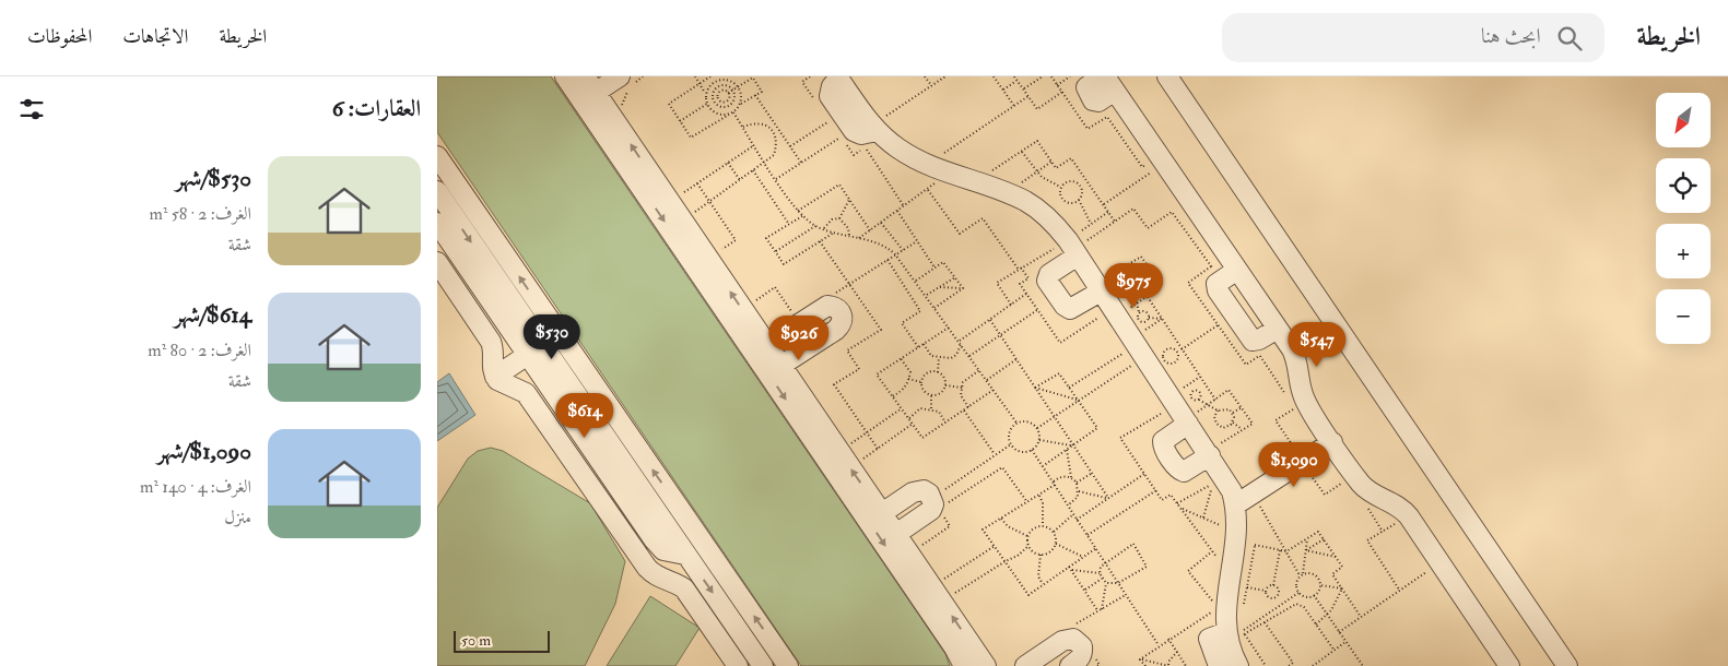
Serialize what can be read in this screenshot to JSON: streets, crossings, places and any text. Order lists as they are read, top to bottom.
{
  "scale_bar": "50 m",
  "north": "bottom left",
  "page": {
    "header": "الخريطة",
    "search": "ابحث هنا",
    "nav": ["الخريطة", "الاتجاهات", "المحفوظات"],
    "heading": "العقارات: 6",
    "map_buttons": ["+", "−"],
    "list": [
      {
        "name": "$530/شهر",
        "note": "الغرف: 2 · 58 m² · شقة"
      },
      {
        "name": "$614/شهر",
        "note": "الغرف: 2 · 80 m² · شقة"
      },
      {
        "name": "$1,090/شهر",
        "note": "الغرف: 4 · 140 m² · منزل"
      }
    ],
    "price": [
      "$975",
      "$530",
      "$926",
      "$547",
      "$614",
      "$1,090"
    ],
    "scale": "50 m"
  }
}
